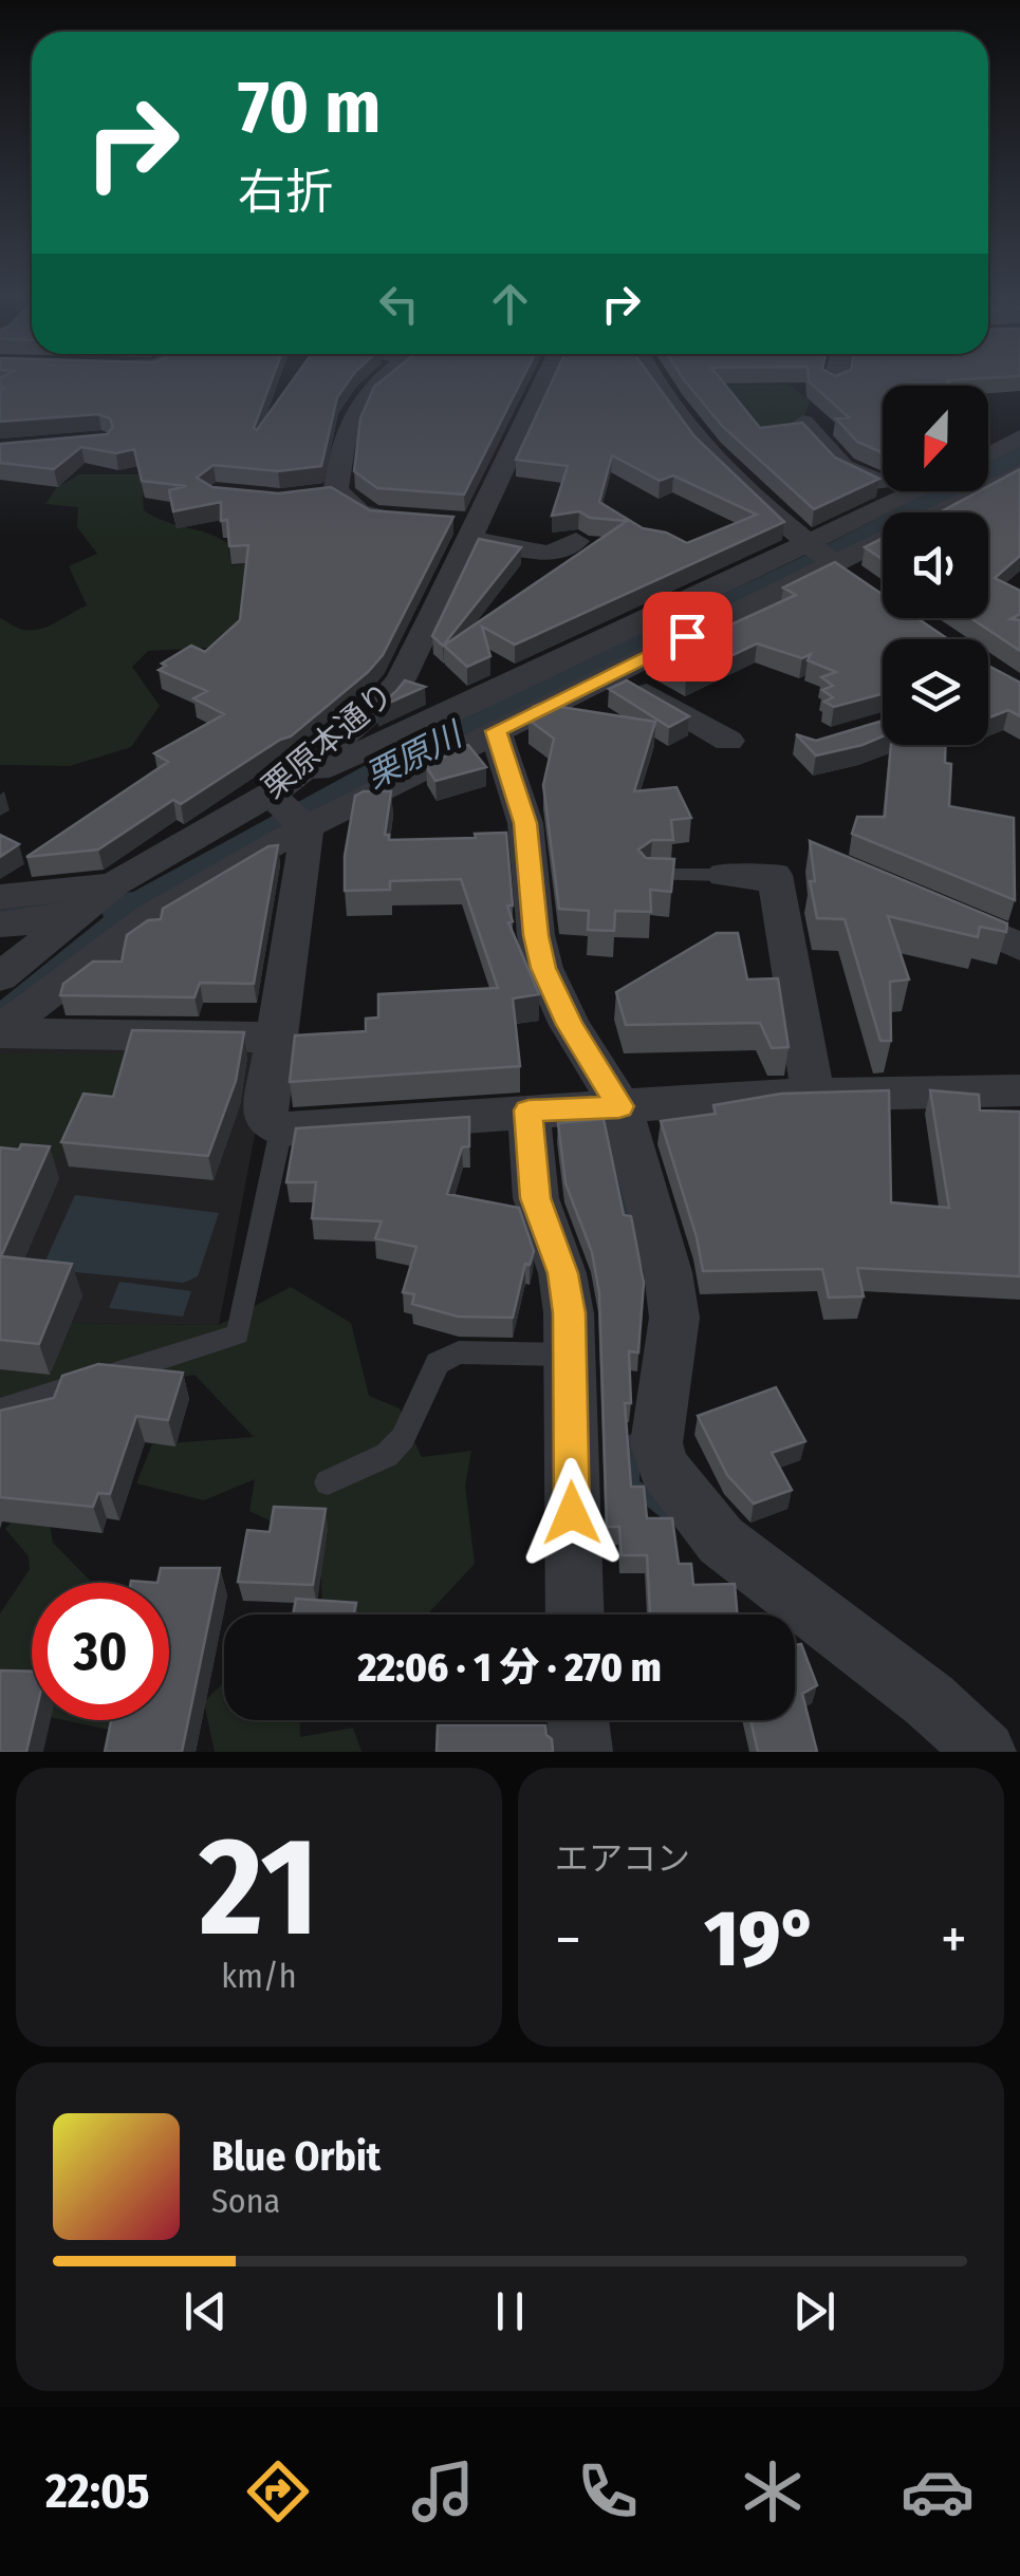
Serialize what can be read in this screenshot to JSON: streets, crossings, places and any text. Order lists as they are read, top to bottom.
{
  "streets": {
    "street": ["栗原本通り"]
  },
  "water": ["栗原川"],
  "north": "bottom",
  "page": {
    "turn": ["70 m", "右折"],
    "limit": "30",
    "trip": "22:06 · 1 分 · 270 m",
    "tile": [
      ["21", "km/h"],
      "エアコン"
    ],
    "heat": ["−", "19°", "+"],
    "song": ["Blue Orbit", "Sona"],
    "tabs": "22:05"
  }
}
